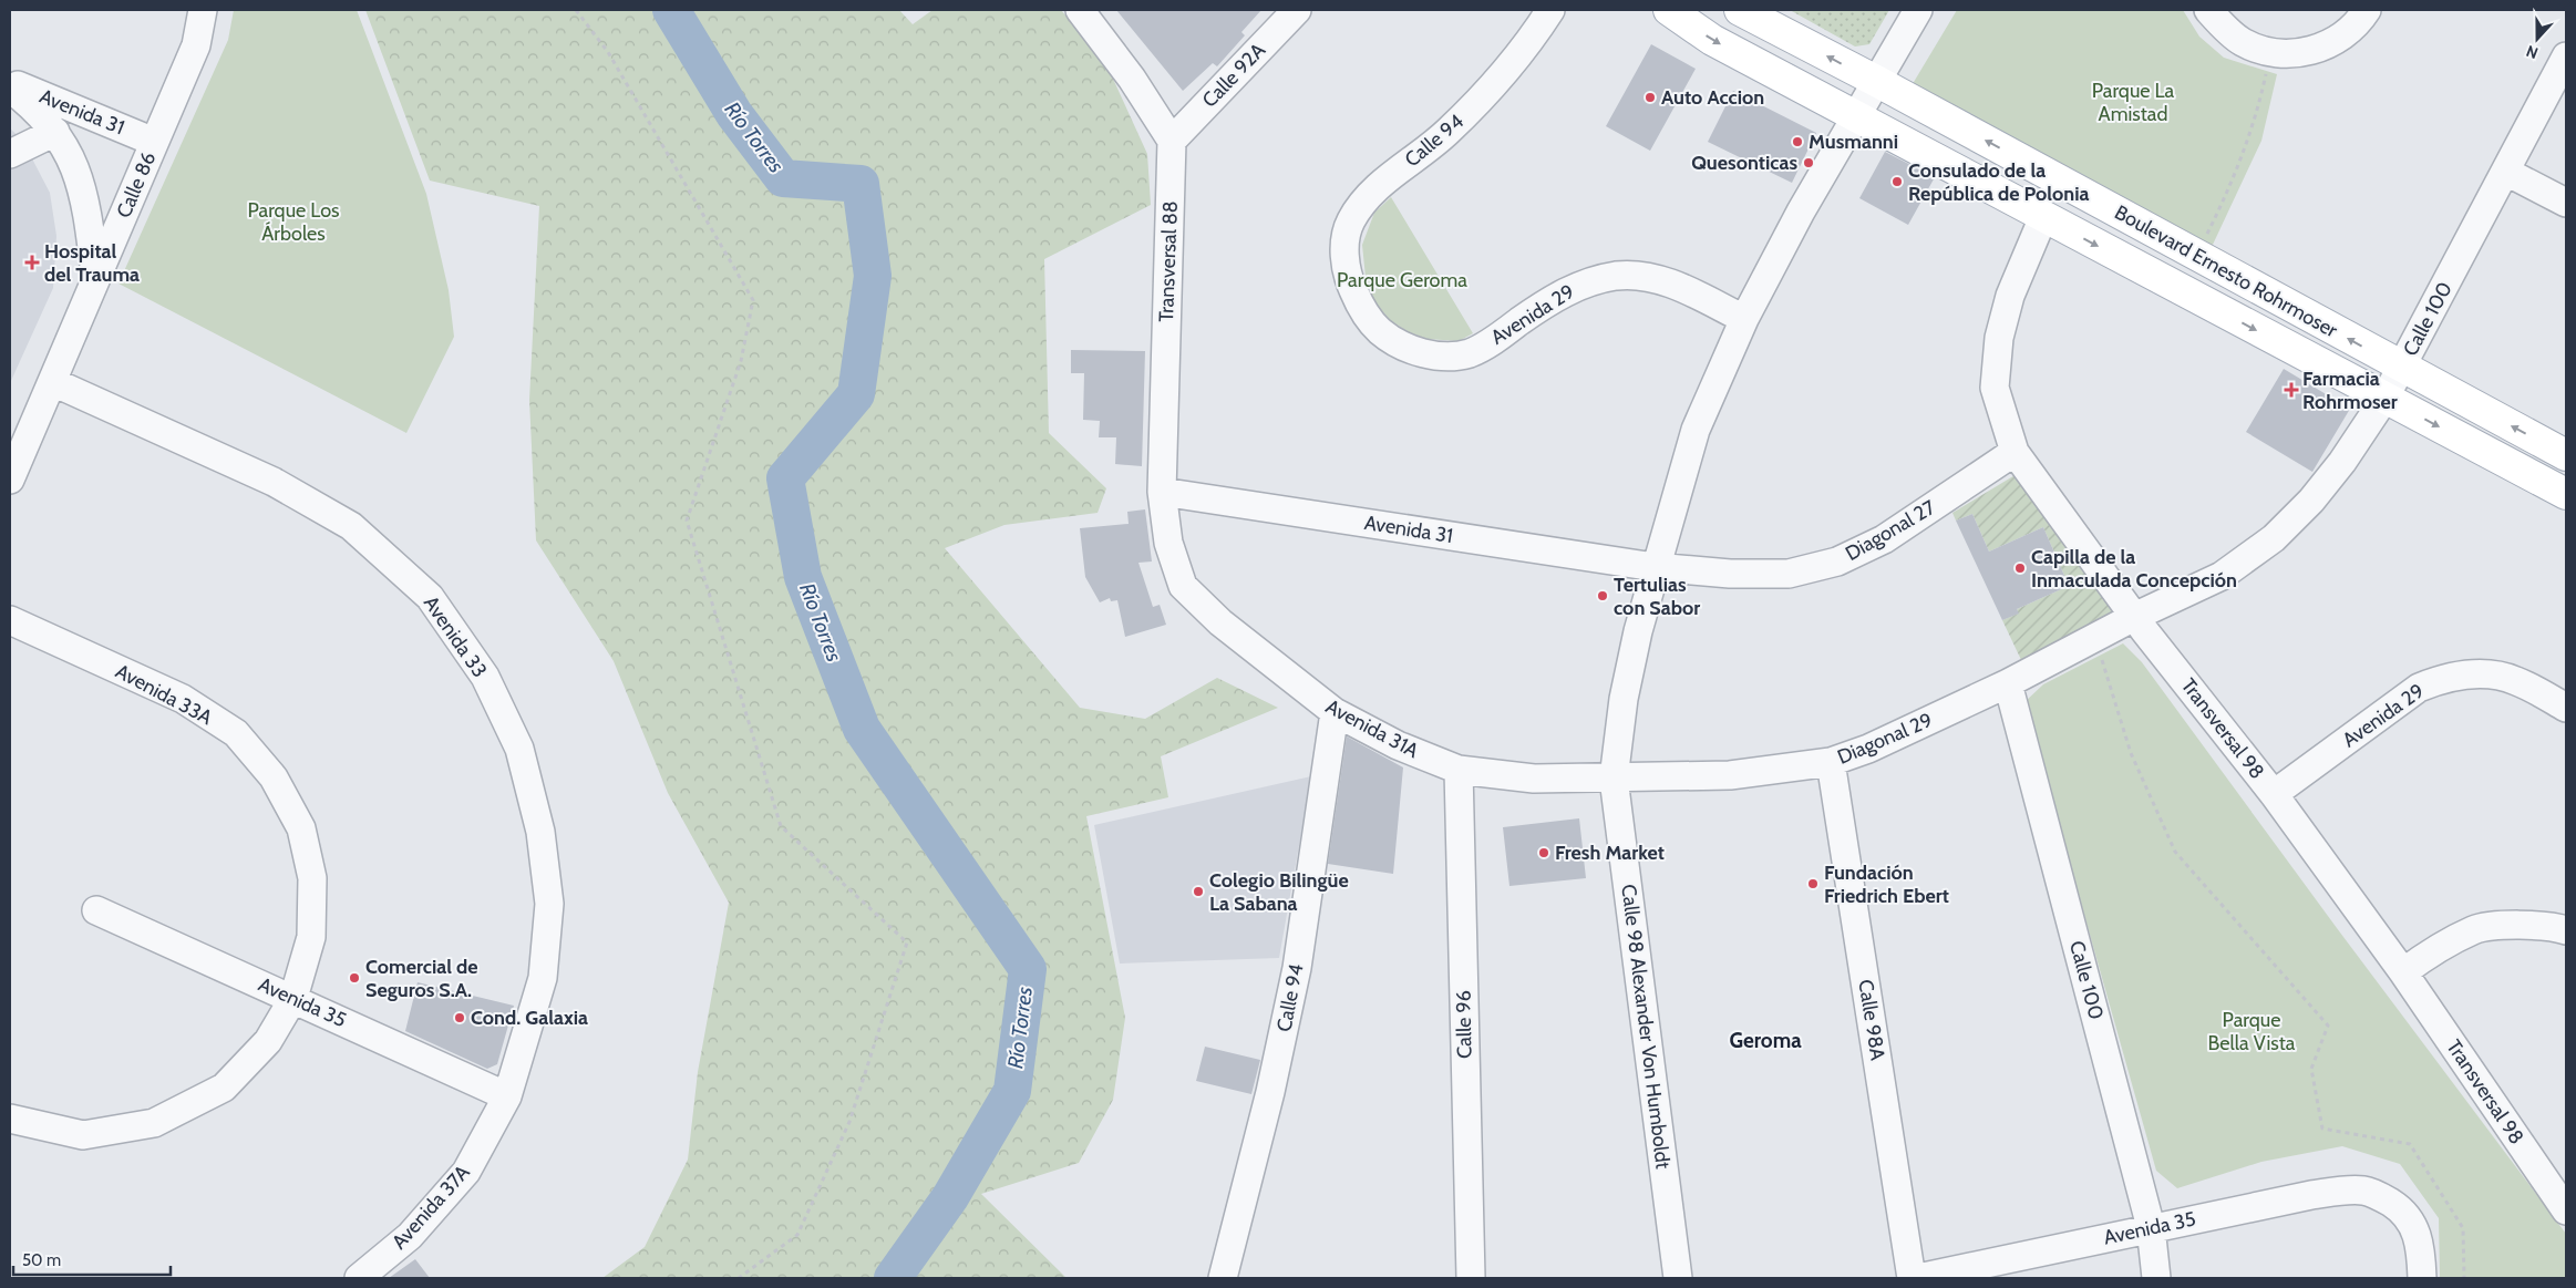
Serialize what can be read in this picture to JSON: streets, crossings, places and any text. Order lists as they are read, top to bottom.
{
  "streets": {
    "main road": ["Boulevard Ernesto Rohrmoser"],
    "street": [
      "Calle 92A",
      "Avenida 31",
      "Calle 94",
      "Calle 86",
      "Transversal 88",
      "Avenida 29",
      "Calle 100",
      "Diagonal 27",
      "Avenida 33",
      "Avenida 33A",
      "Avenida 31A",
      "Transversal 98",
      "Diagonal 29",
      "Avenida 35",
      "Calle 98A",
      "Calle 96",
      "Calle 98 Alexander Von Humboldt",
      "Avenida 37A"
    ]
  },
  "crossings": [
    ["Calle 92A", "Transversal 88"],
    ["Avenida 31", "Calle 86"],
    ["Avenida 31", "Transversal 88"],
    ["Avenida 31", "Diagonal 27"],
    ["Avenida 31", "Calle 98 Alexander Von Humboldt"],
    ["Calle 94", "Avenida 29"],
    ["Calle 94", "Avenida 31A"],
    ["Calle 86", "Avenida 33"],
    ["Transversal 88", "Avenida 31A"],
    ["Boulevard Ernesto Rohrmoser", "Calle 100"],
    ["Boulevard Ernesto Rohrmoser", "Transversal 98"],
    ["Boulevard Ernesto Rohrmoser", "Calle 98 Alexander Von Humboldt"],
    ["Avenida 29", "Transversal 98"],
    ["Avenida 29", "Calle 98 Alexander Von Humboldt"],
    ["Calle 100", "Transversal 98"],
    ["Calle 100", "Diagonal 29"],
    ["Calle 100", "Avenida 35"],
    ["Diagonal 27", "Transversal 98"],
    ["Diagonal 27", "Calle 98 Alexander Von Humboldt"],
    ["Avenida 33", "Avenida 35"],
    ["Avenida 33", "Avenida 37A"],
    ["Avenida 33A", "Avenida 35"],
    ["Avenida 31A", "Diagonal 29"],
    ["Avenida 31A", "Calle 96"],
    ["Avenida 31A", "Calle 98 Alexander Von Humboldt"],
    ["Transversal 98", "Diagonal 29"],
    ["Diagonal 29", "Calle 98A"],
    ["Diagonal 29", "Calle 98 Alexander Von Humboldt"],
    ["Avenida 35", "Avenida 37A"]
  ],
  "districts": ["Geroma"],
  "water": ["Río Torres"],
  "parks": [
    "Parque La Amistad",
    "Parque Los Árboles",
    "Parque Geroma",
    "Parque Bella Vista"
  ],
  "places": {
    "other": [
      "Auto Accion",
      "Musmanni",
      "Quesonticas",
      "Consulado de la República de Polonia",
      "Capilla de la Inmaculada Concepción",
      "Tertulias con Sabor",
      "Fresh Market",
      "Fundación Friedrich Ebert",
      "Colegio Bilingüe La Sabana",
      "Comercial de Seguros S.A.",
      "Cond. Galaxia"
    ],
    "health": ["Hospital del Trauma", "Farmacia Rohrmoser"]
  },
  "scale_bar": "50 m",
  "north": "bottom"
}
